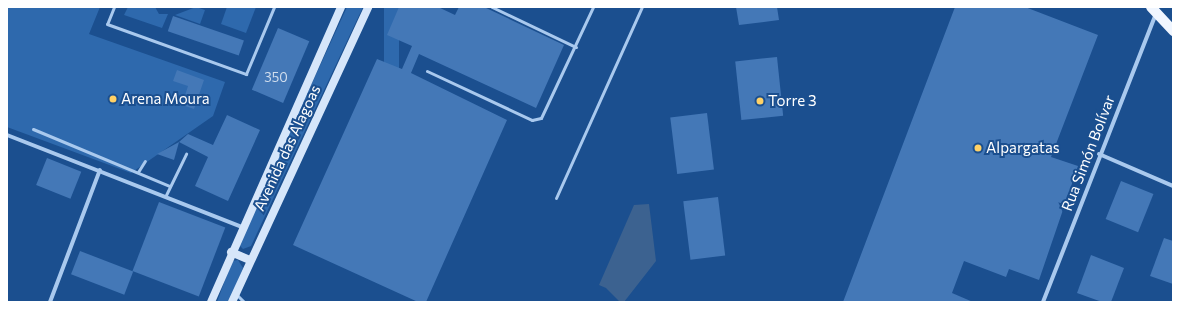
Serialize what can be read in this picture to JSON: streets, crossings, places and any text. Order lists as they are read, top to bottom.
{
  "streets": {
    "main road": ["Avenida das Alagoas"],
    "street": ["Rua Simón Bolívar"]
  },
  "places": ["Arena Moura", "Torre 3", "Alpargatas"],
  "house_numbers": ["350"]
}
